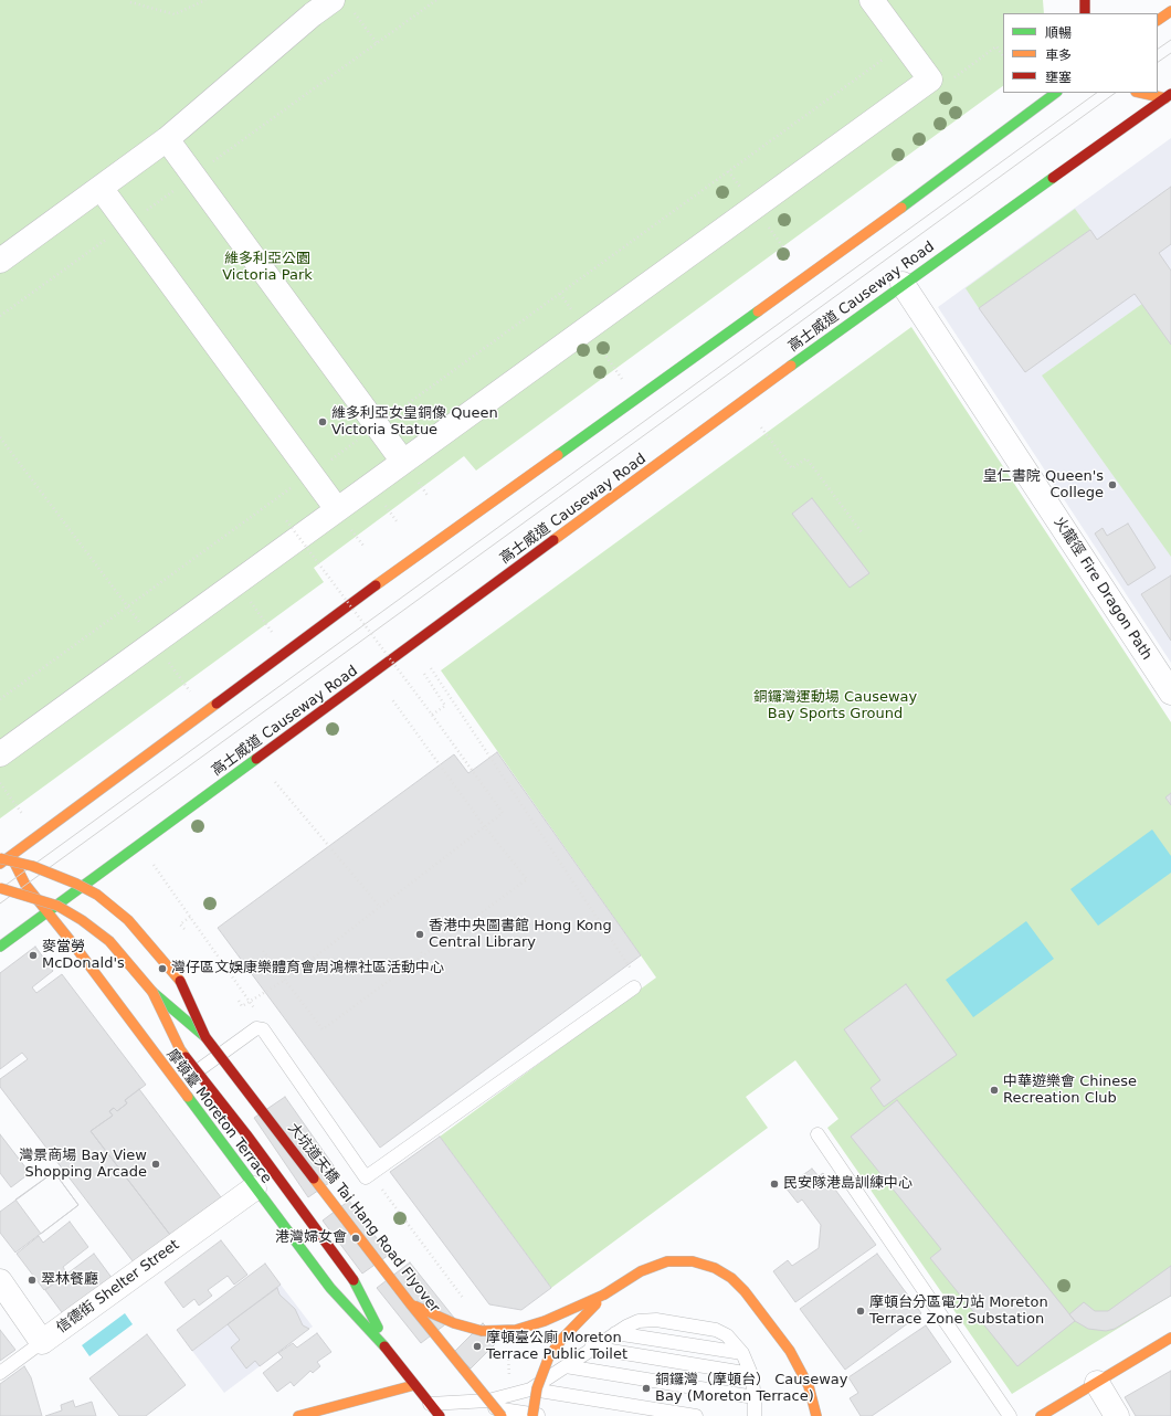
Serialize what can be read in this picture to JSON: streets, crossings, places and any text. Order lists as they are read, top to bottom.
{
  "streets": {
    "main road": ["高士威道 Causeway Road", "摩頓臺 Moreton Terrace", "大坑道天橋 Tai Hang Road Flyover"],
    "street": ["火龍徑 Fire Dragon Path", "信德街 Shelter Street"]
  },
  "crossings": [
    ["高士威道 Causeway Road", "火龍徑 Fire Dragon Path"],
    ["高士威道 Causeway Road", "摩頓臺 Moreton Terrace"],
    ["摩頓臺 Moreton Terrace", "信德街 Shelter Street"]
  ],
  "parks": ["維多利亞公園 Victoria Park", "銅鑼灣運動場 Causeway Bay Sports Ground"],
  "places": [
    "維多利亞女皇銅像 Queen Victoria Statue",
    "皇仁書院 Queen's College",
    "香港中央圖書館 Hong Kong Central Library",
    "麥當勞 McDonald's",
    "灣仔區文娛康樂體育會周鴻標社區活動中心",
    "中華遊樂會 Chinese Recreation Club",
    "灣景商場 Bay View Shopping Arcade",
    "民安隊港島訓練中心",
    "港灣婦女會",
    "翠林餐廳",
    "摩頓台分區電力站 Moreton Terrace Zone Substation",
    "摩頓臺公廁 Moreton Terrace Public Toilet",
    "銅鑼灣（摩頓台） Causeway Bay (Moreton Terrace)"
  ],
  "legend": ["順暢", "車多", "壅塞"]
}
